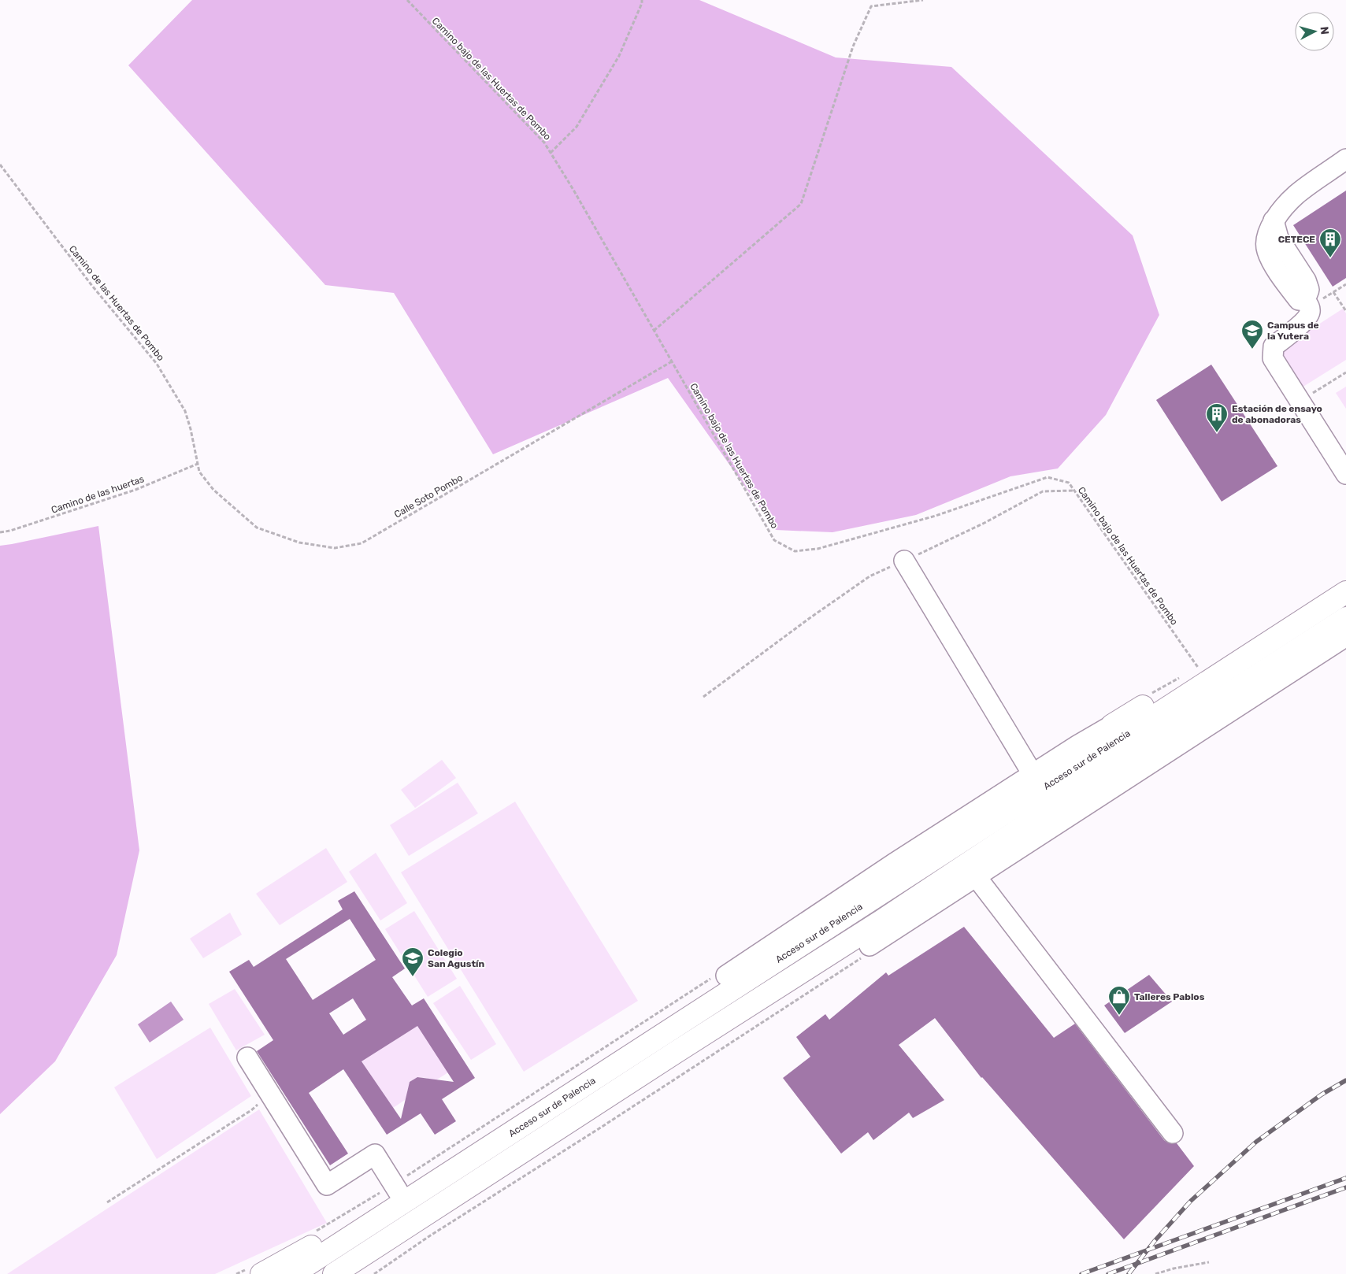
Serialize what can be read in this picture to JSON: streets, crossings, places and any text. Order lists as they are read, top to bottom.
{
  "streets": {
    "highway": ["Acceso sur de Palencia"],
    "path": [
      "Camino bajo de las Huertas de Pombo",
      "Camino de las Huertas de Pombo",
      "Camino de las huertas",
      "Calle Soto Pombo"
    ]
  },
  "crossings": [
    ["Camino bajo de las Huertas de Pombo", "Calle Soto Pombo"],
    ["Camino de las Huertas de Pombo", "Camino de las huertas"],
    ["Camino de las Huertas de Pombo", "Calle Soto Pombo"],
    ["Camino de las huertas", "Calle Soto Pombo"]
  ],
  "places": {
    "building": ["CETECE", "Estación de ensayo de abonadoras"],
    "school or university": ["Campus de la Yutera", "Colegio San Agustín"],
    "shop": ["Talleres Pablos"]
  },
  "north": "right"
}
